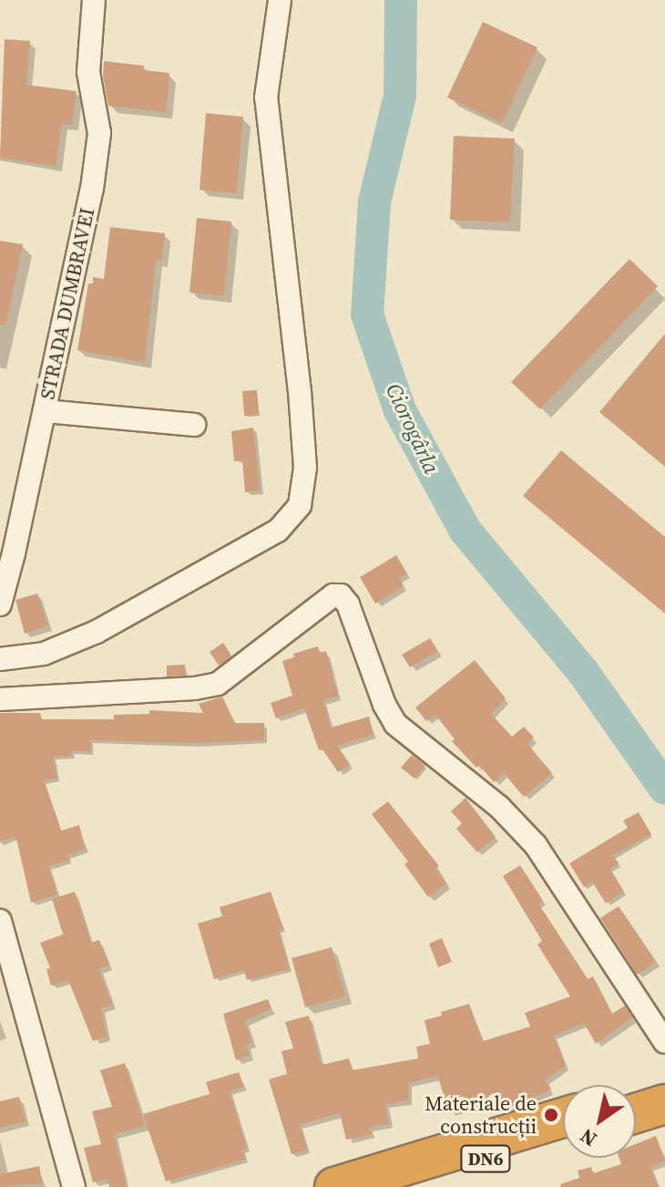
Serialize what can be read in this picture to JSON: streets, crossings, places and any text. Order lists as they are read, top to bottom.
{
  "streets": {
    "highway": ["DN6"],
    "street": ["STRADA DUMBRAVEI"]
  },
  "water": ["Ciorogârla"],
  "places": ["Materiale de construcții"],
  "north": "bottom left"
}
